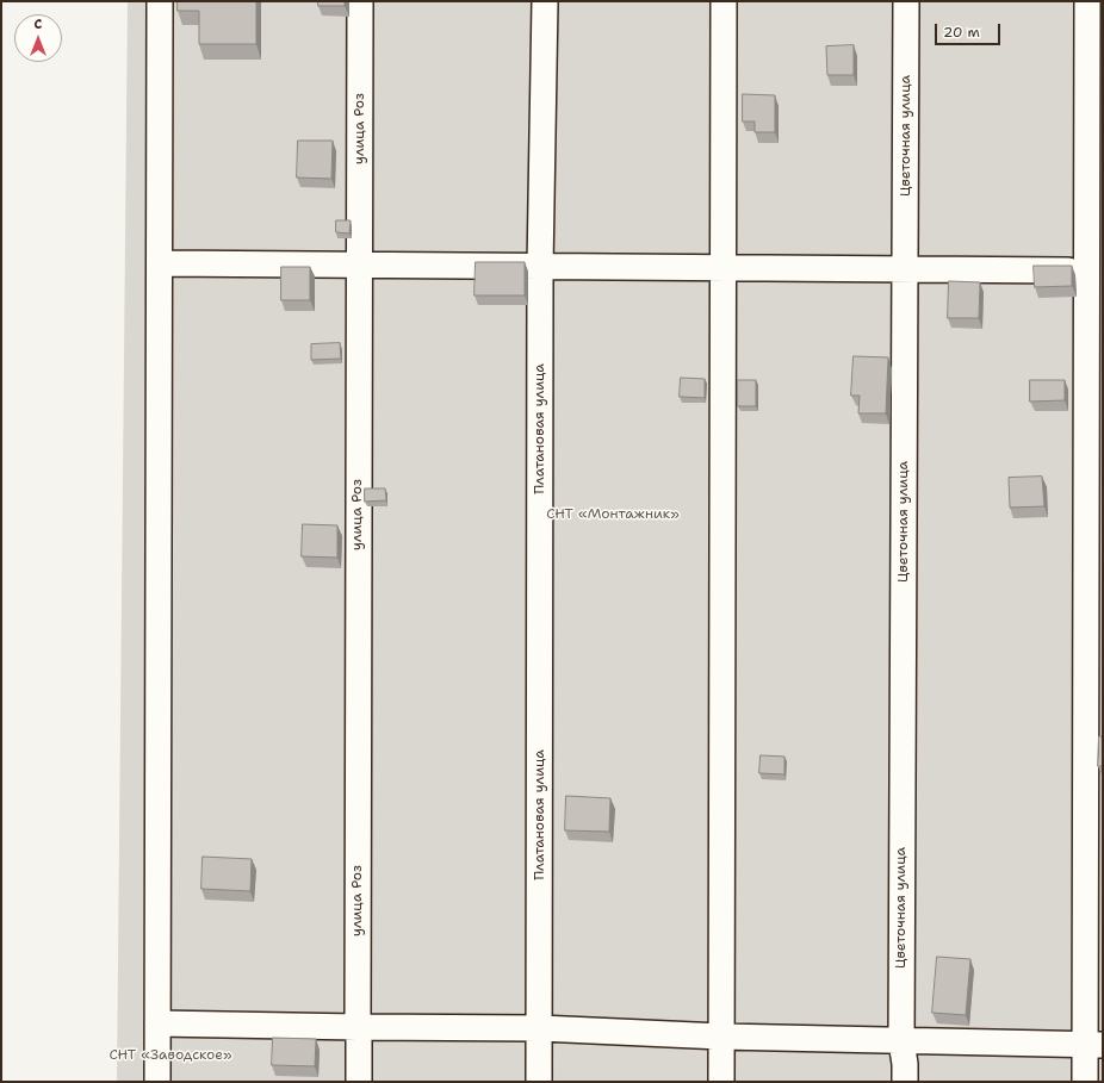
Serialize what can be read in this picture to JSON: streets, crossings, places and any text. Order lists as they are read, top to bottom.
{
  "streets": {
    "street": ["улица Роз", "Цветочная улица", "Платановая улица"]
  },
  "parks": ["СНТ «Монтажник»", "СНТ «Заводское»"],
  "scale_bar": "20 m",
  "north": "top"
}
